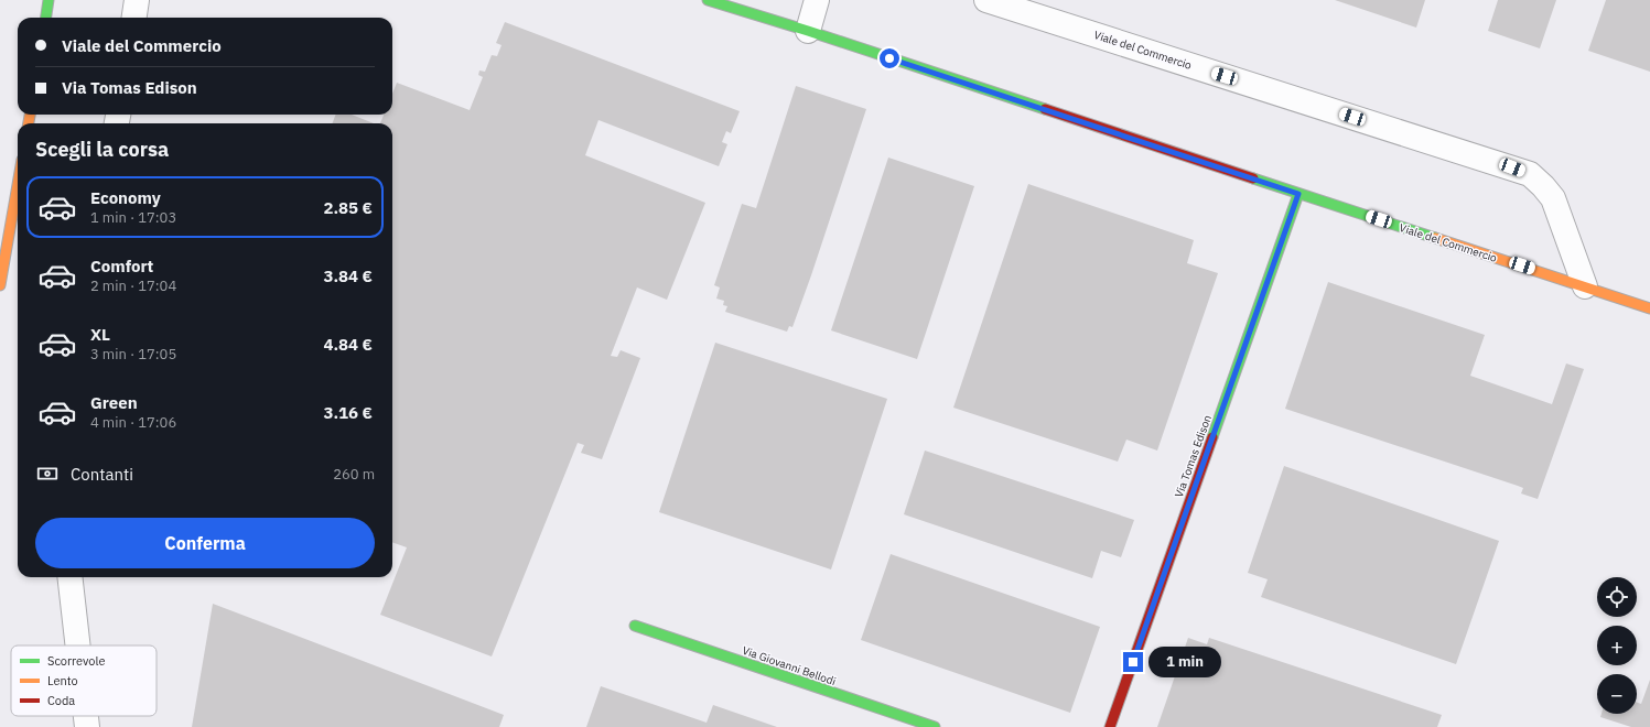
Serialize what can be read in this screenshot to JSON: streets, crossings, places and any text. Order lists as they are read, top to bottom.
{
  "streets": {
    "main road": ["Viale del Commercio", "Via Tomas Edison", "Via Giovanni Bellodi"]
  },
  "crossings": [
    ["Viale del Commercio", "Via Tomas Edison"]
  ],
  "legend": ["Scorrevole", "Lento", "Coda"],
  "page": {
    "banner": ["Viale del Commercio", "Via Tomas Edison"],
    "heading": "Scegli la corsa",
    "list": [
      {
        "name": "Economy",
        "note": "1 min · 17:03",
        "value": "2.85 €"
      },
      {
        "name": "Comfort",
        "note": "2 min · 17:04",
        "value": "3.84 €"
      },
      {
        "name": "XL",
        "note": "3 min · 17:05",
        "value": "4.84 €"
      },
      {
        "name": "Green",
        "note": "4 min · 17:06",
        "value": "3.16 €"
      }
    ],
    "pay": ["Contanti", "260 m"],
    "buttons": "Conferma",
    "map_buttons": ["+", "−"],
    "bubble": "1 min"
  }
}
